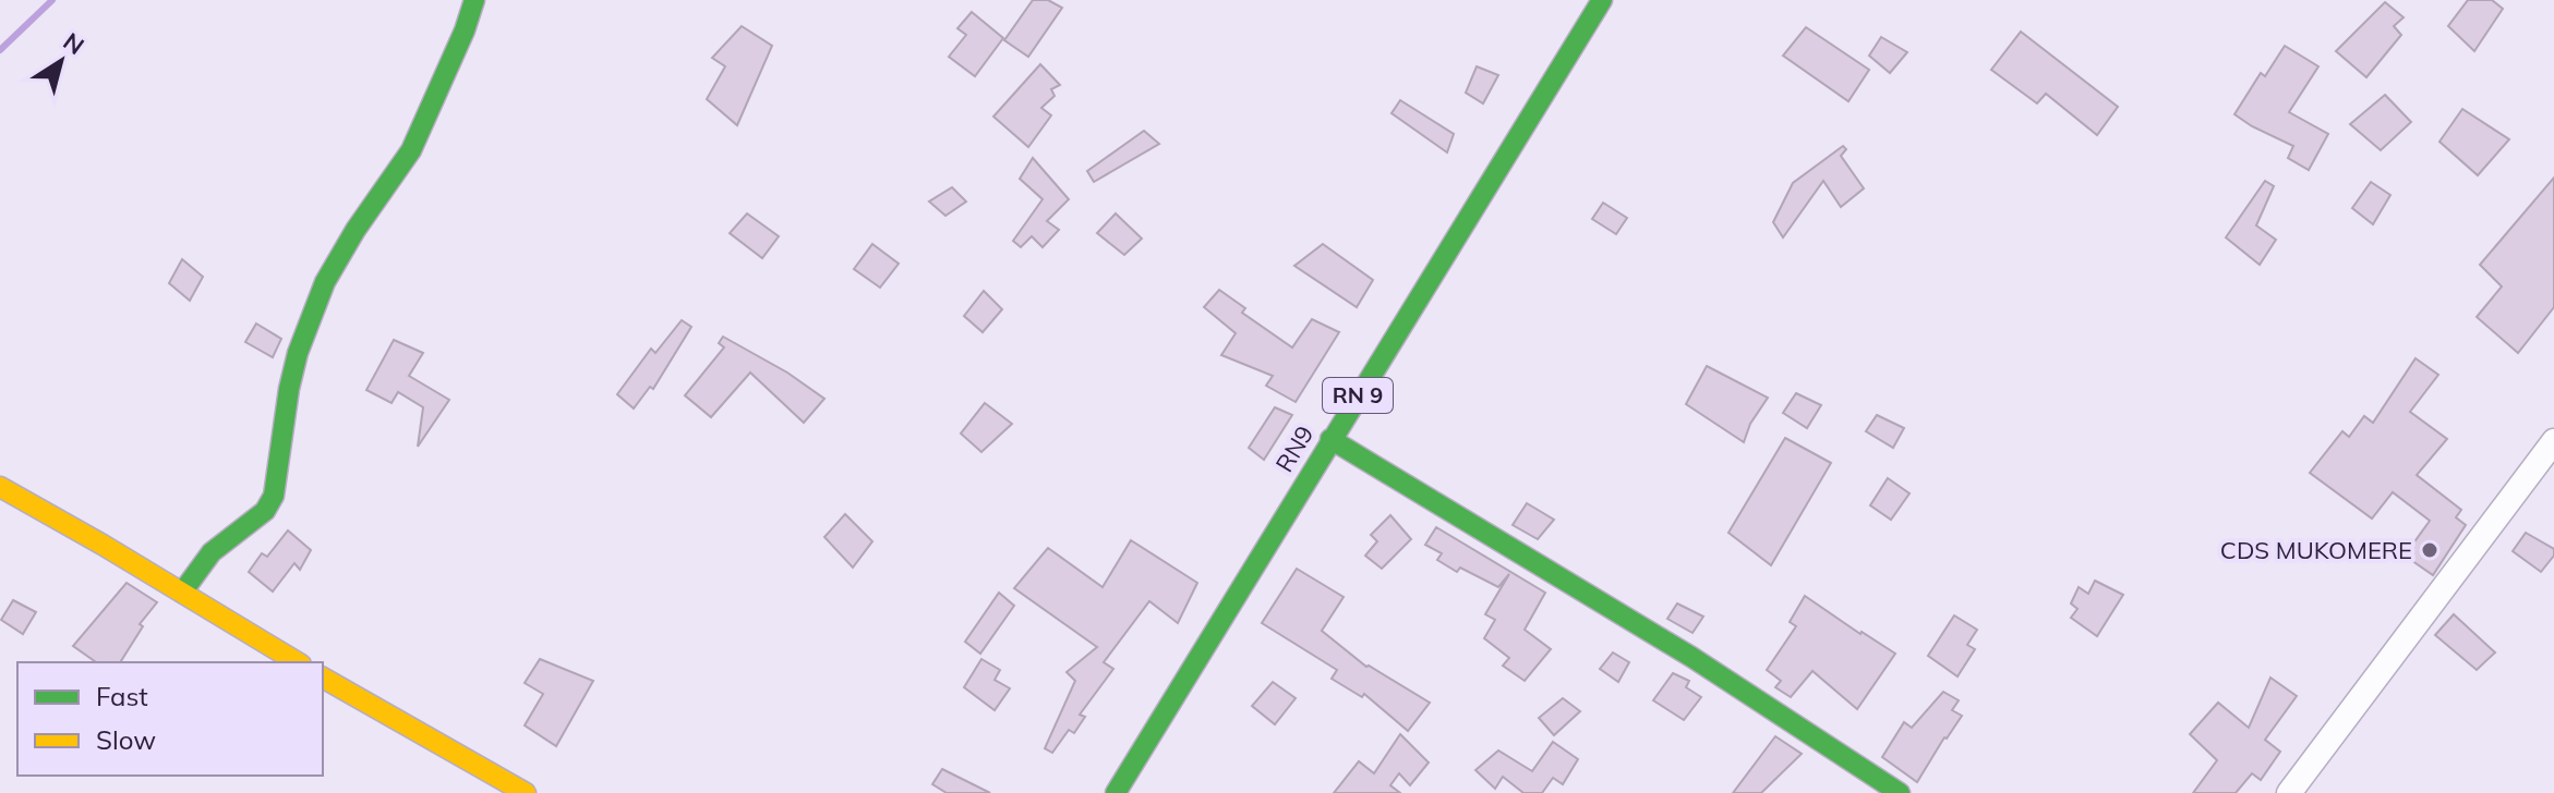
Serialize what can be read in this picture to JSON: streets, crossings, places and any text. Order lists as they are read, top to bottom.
{
  "streets": {
    "street": ["RN 9", "RN9"]
  },
  "places": ["CDS MUKOMERE"],
  "legend": ["Fast", "Slow"],
  "north": "top right"
}
